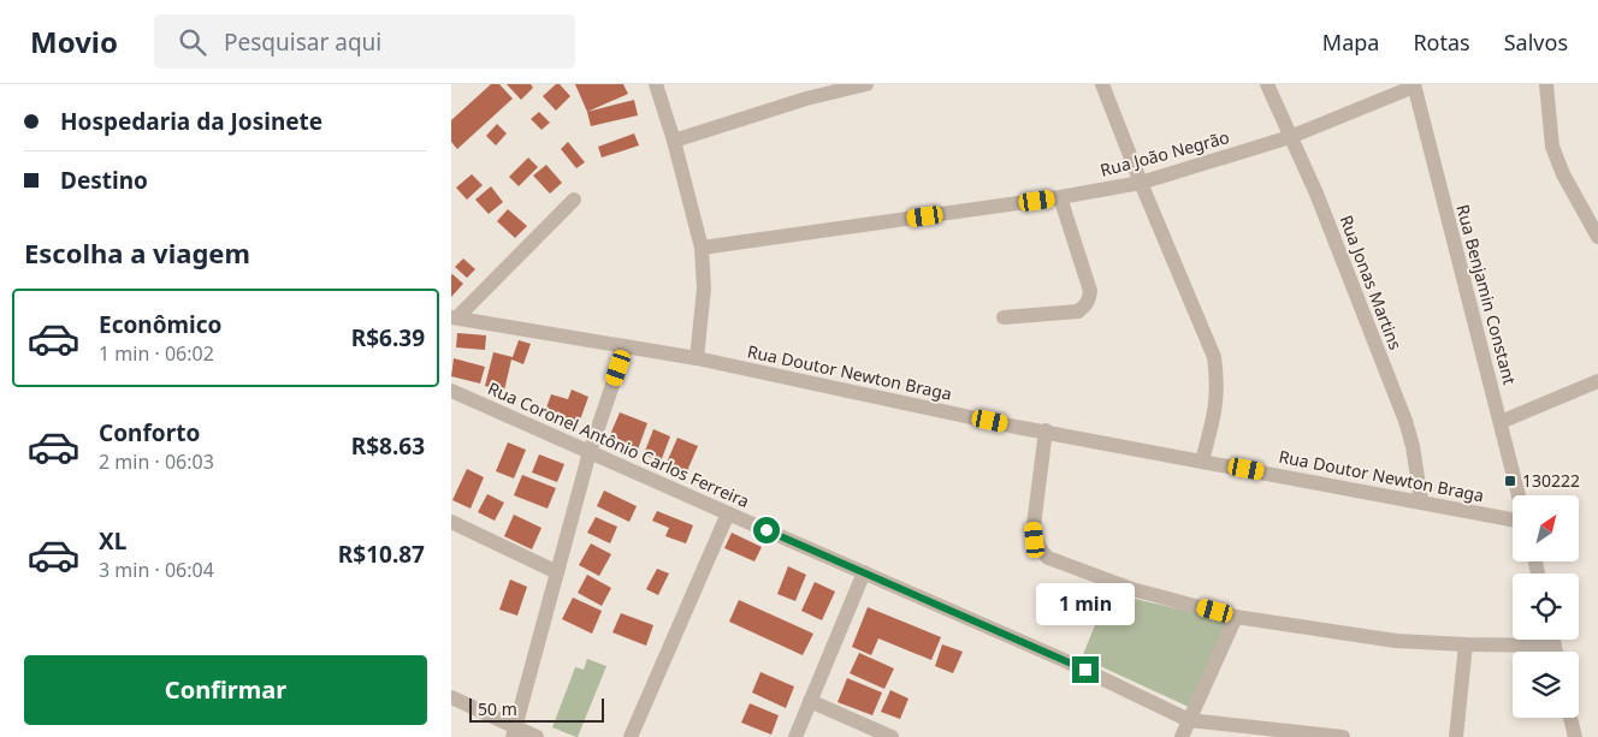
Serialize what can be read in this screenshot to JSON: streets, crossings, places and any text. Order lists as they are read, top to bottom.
{
  "streets": {
    "street": [
      "Rua João Negrão",
      "Rua Jonas Martins",
      "Rua Benjamin Constant",
      "Rua Doutor Newton Braga",
      "Rua Coronel Antônio Carlos Ferreira"
    ]
  },
  "crossings": [
    ["Rua João Negrão", "Rua Jonas Martins"],
    ["Rua João Negrão", "Rua Benjamin Constant"],
    ["Rua Jonas Martins", "Rua Doutor Newton Braga"]
  ],
  "places": {
    "transit": ["130222"]
  },
  "scale_bar": "50 m",
  "north": "top right",
  "page": {
    "header": "Movio",
    "search": "Pesquisar aqui",
    "nav": ["Mapa", "Rotas", "Salvos"],
    "banner": ["Hospedaria da Josinete", "Destino"],
    "heading": "Escolha a viagem",
    "list": [
      {
        "name": "Econômico",
        "note": "1 min · 06:02",
        "value": "R$6.39"
      },
      {
        "name": "Conforto",
        "note": "2 min · 06:03",
        "value": "R$8.63"
      },
      {
        "name": "XL",
        "note": "3 min · 06:04",
        "value": "R$10.87"
      }
    ],
    "bubble": "1 min",
    "buttons": "Confirmar",
    "scale": "50 m"
  }
}
